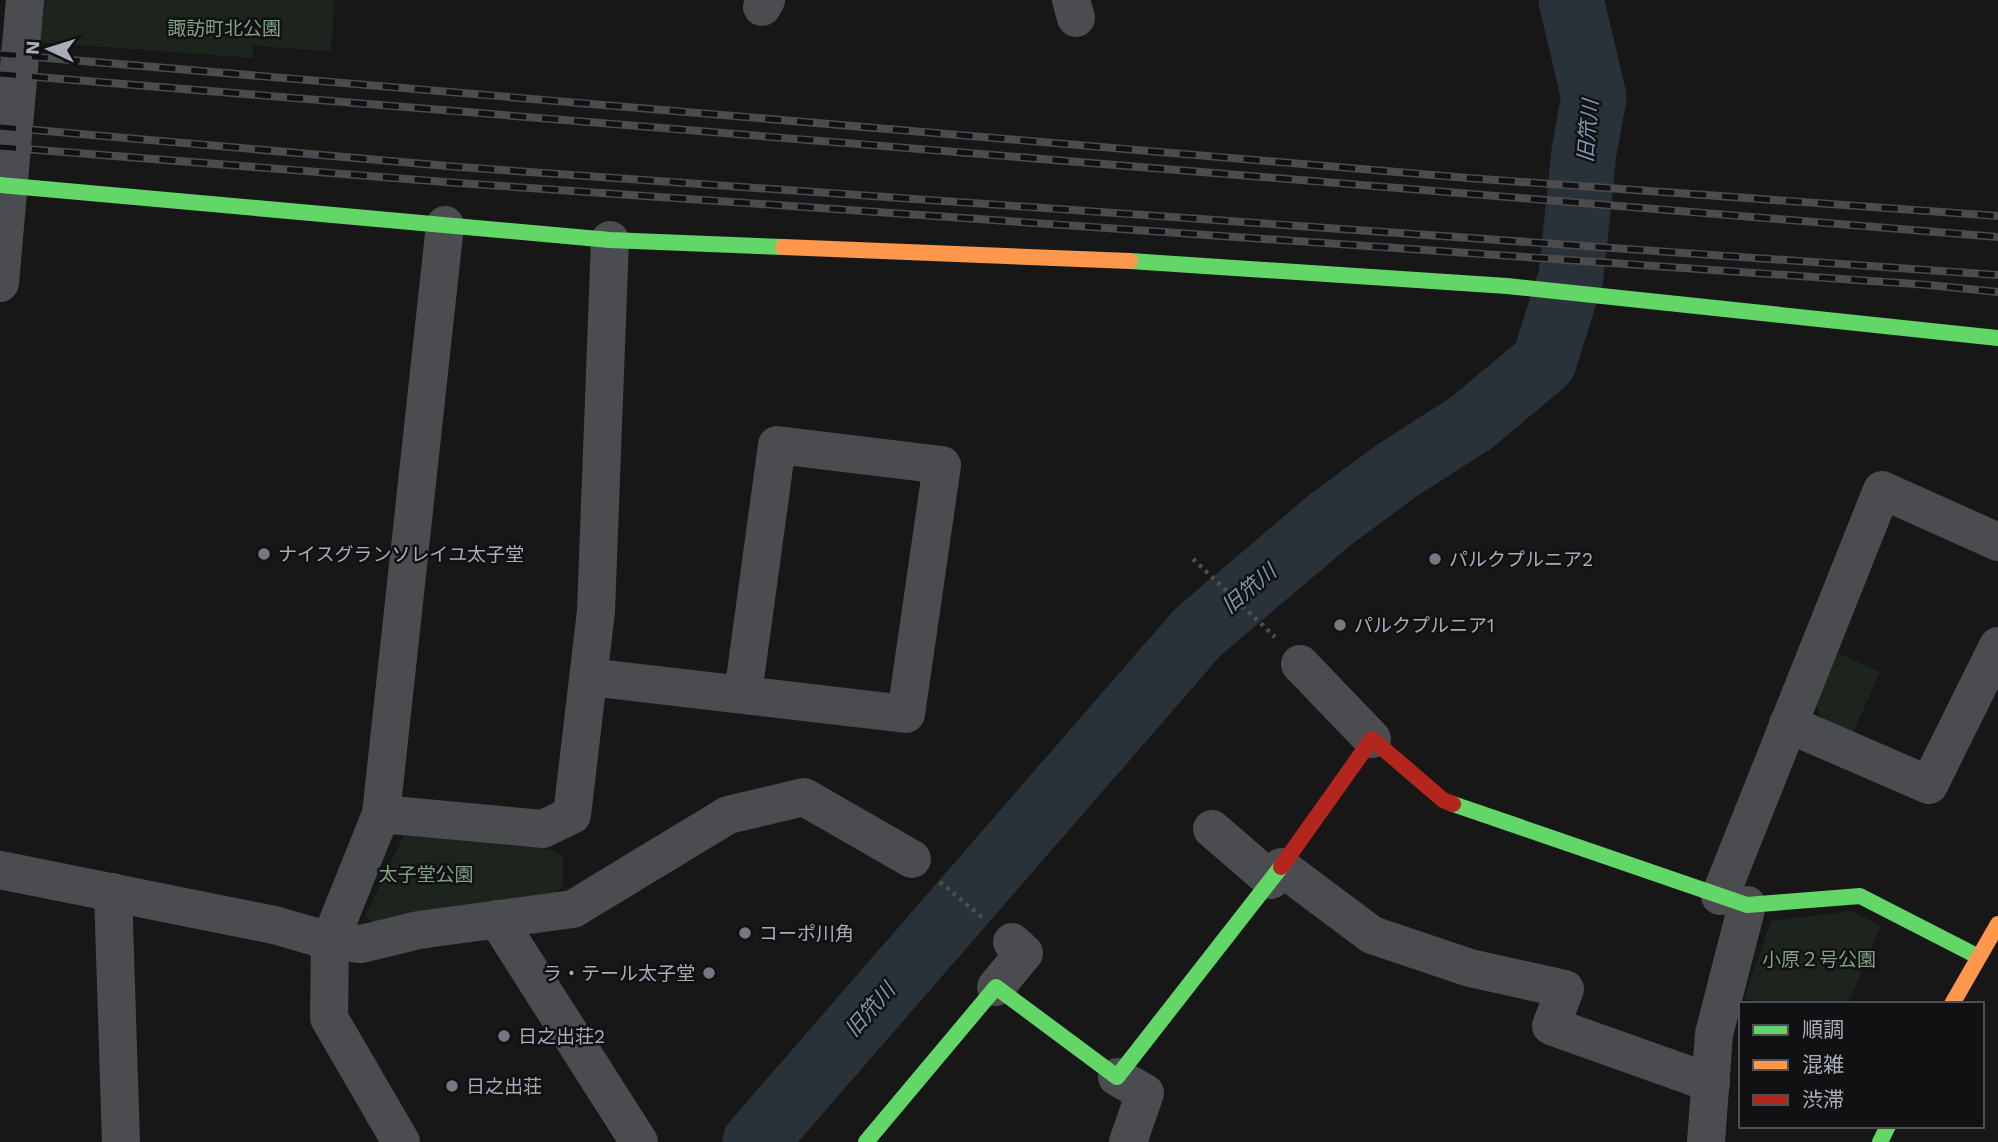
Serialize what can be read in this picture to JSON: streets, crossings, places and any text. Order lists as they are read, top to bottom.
{
  "water": ["旧笊川"],
  "parks": ["諏訪町北公園", "太子堂公園", "小原２号公園"],
  "places": [
    "ナイスグランソレイユ太子堂",
    "パルクプルニア2",
    "パルクプルニア1",
    "コーポ川角",
    "ラ・テール太子堂",
    "日之出荘2",
    "日之出荘"
  ],
  "legend": ["順調", "混雑", "渋滞"],
  "north": "left"
}
